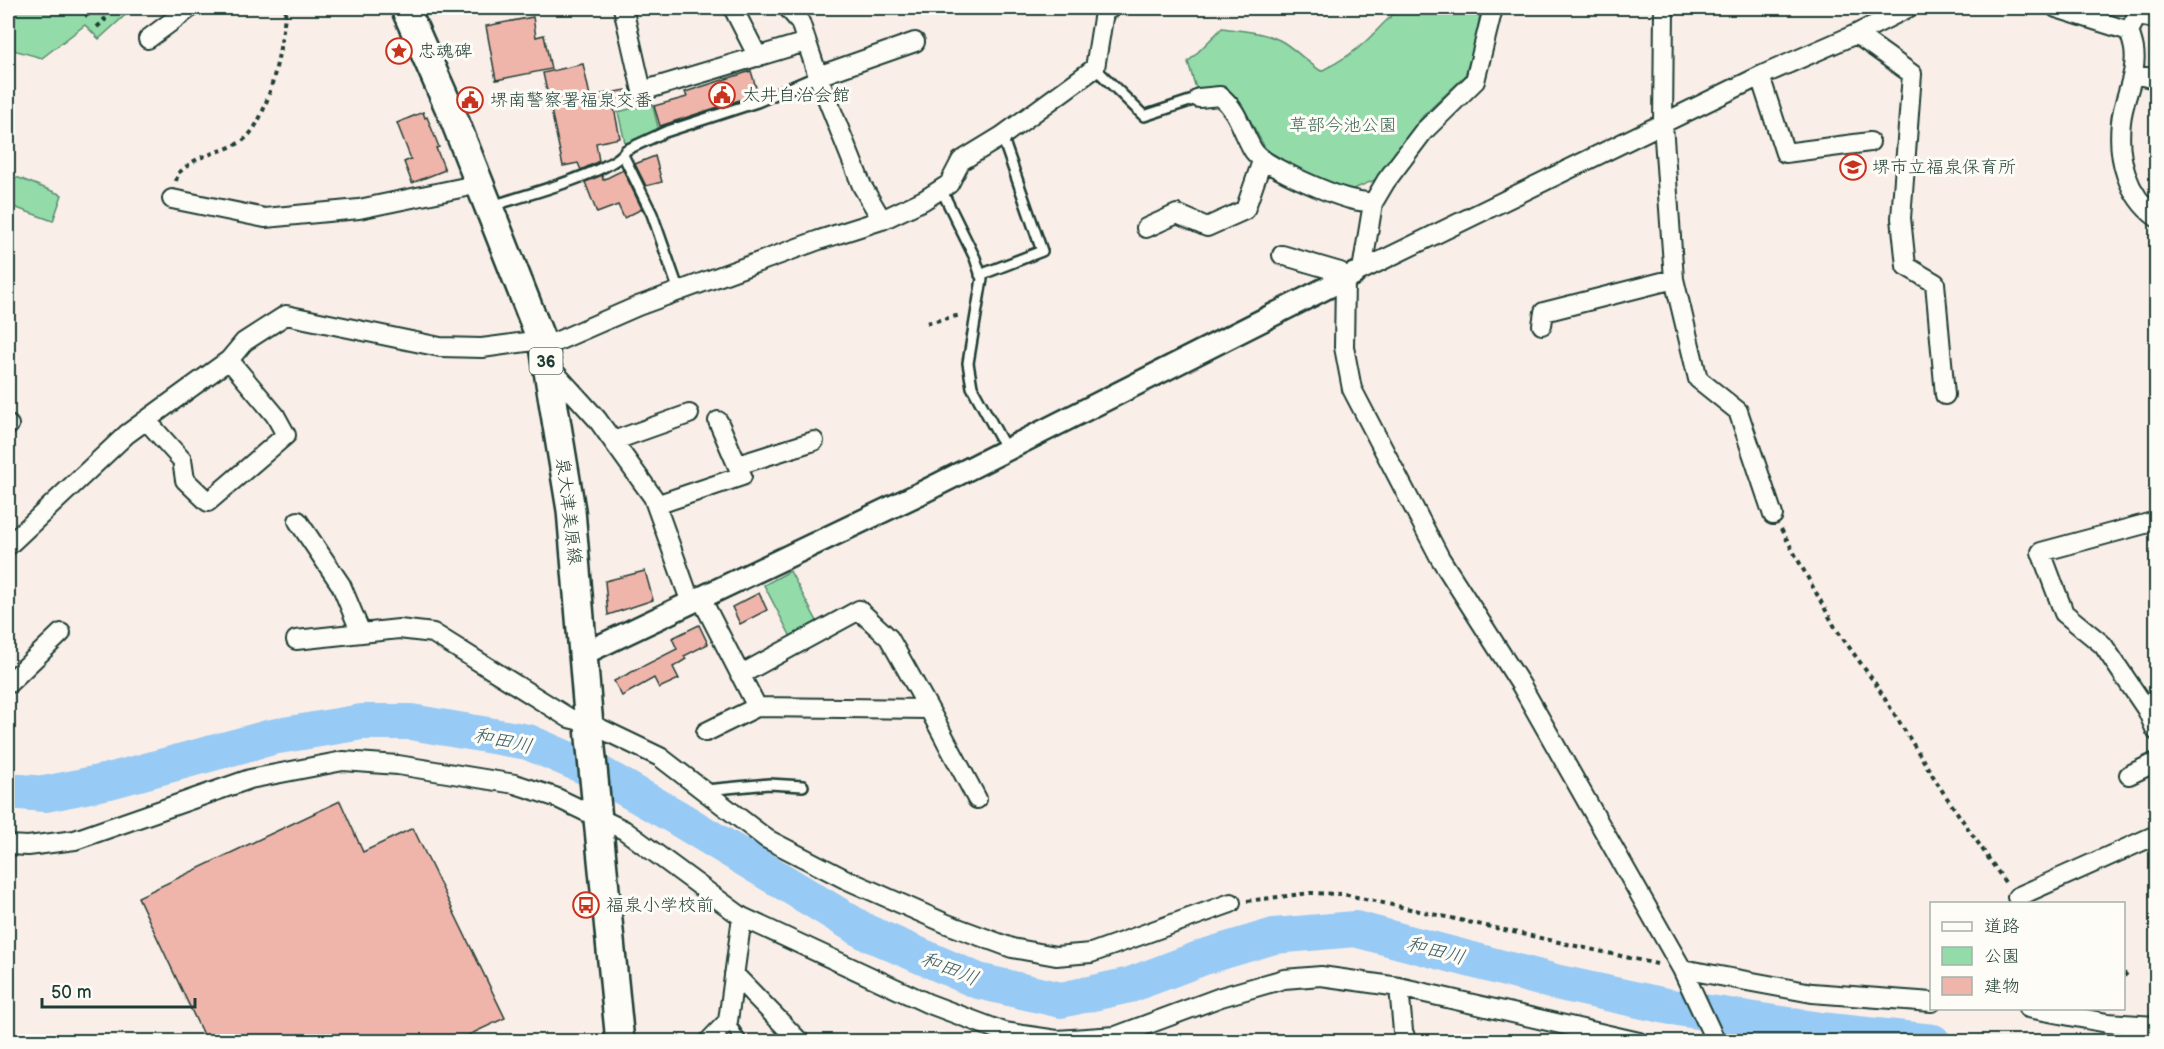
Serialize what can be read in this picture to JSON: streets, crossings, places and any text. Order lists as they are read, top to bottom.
{
  "streets": {
    "main road": ["36", "泉大津美原線"]
  },
  "water": ["和田川"],
  "parks": ["草部今池公園"],
  "places": {
    "place": ["忠魂碑"],
    "public building": ["太井自治会館", "堺南警察署福泉交番"],
    "school or university": ["堺市立福泉保育所"],
    "bus stop": ["福泉小学校前"]
  },
  "legend": ["道路", "公園", "建物"],
  "scale_bar": "50 m"
}
